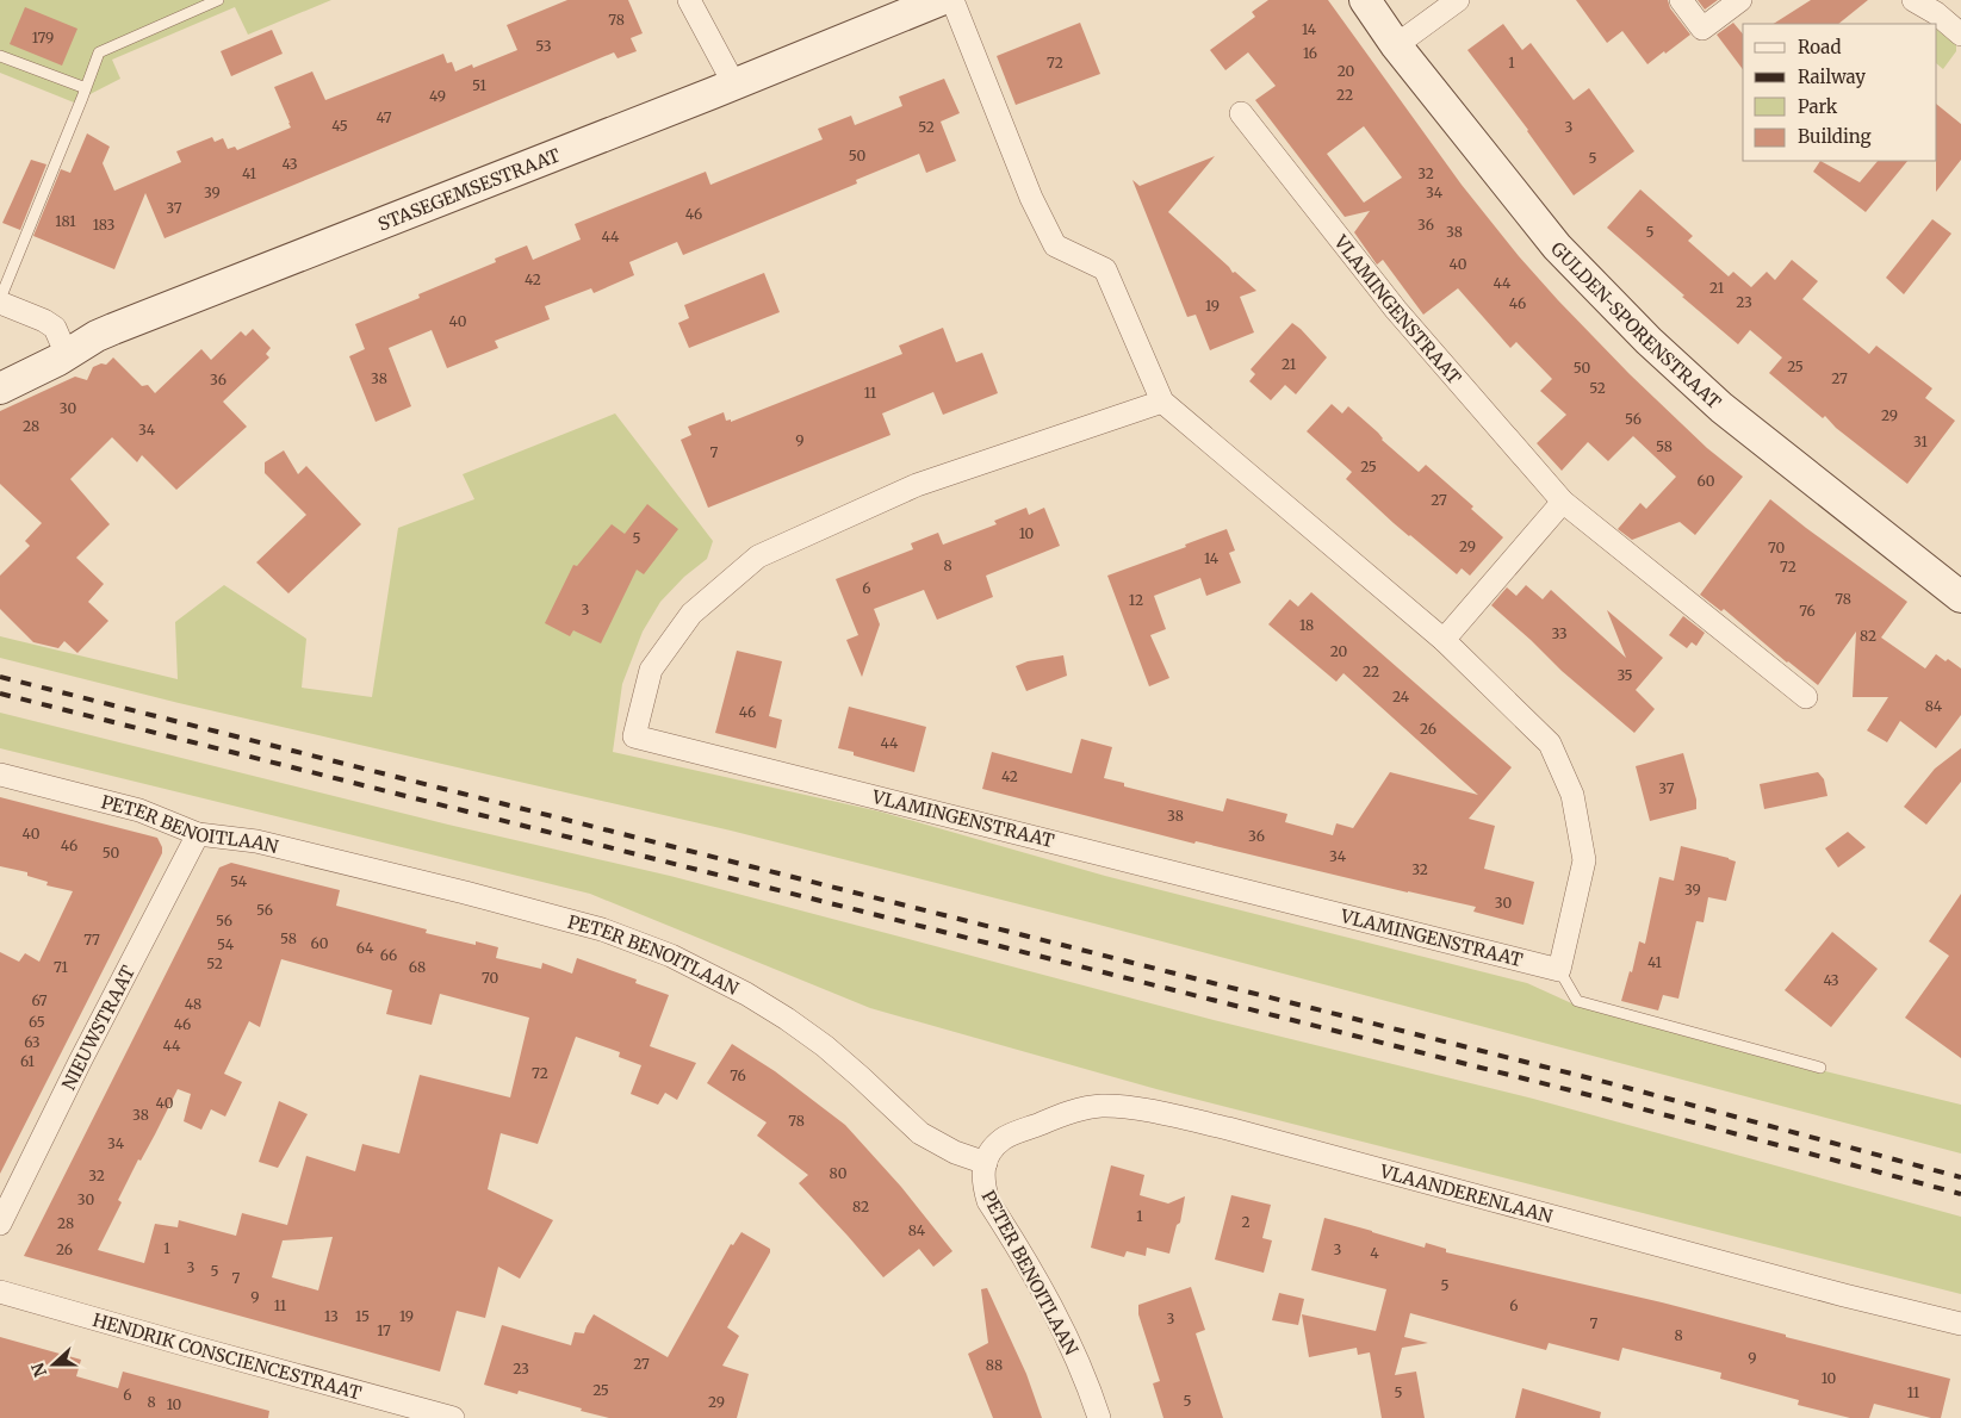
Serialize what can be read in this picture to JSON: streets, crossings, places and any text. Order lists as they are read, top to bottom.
{
  "streets": {
    "street": [
      "STASEGEMSESTRAAT",
      "VLAMINGENSTRAAT",
      "GULDEN-SPORENSTRAAT",
      "PETER BENOITLAAN",
      "NIEUWSTRAAT",
      "VLAANDERENLAAN",
      "HENDRIK CONSCIENCESTRAAT"
    ]
  },
  "crossings": [
    ["PETER BENOITLAAN", "NIEUWSTRAAT"],
    ["PETER BENOITLAAN", "VLAANDERENLAAN"]
  ],
  "house_numbers": [
    "78",
    "14",
    "179",
    "53",
    "16",
    "72",
    "1",
    "20",
    "51",
    "22",
    "49",
    "47",
    "45",
    "52",
    "3",
    "50",
    "5",
    "43",
    "41",
    "32",
    "39",
    "34",
    "37",
    "46",
    "181",
    "183",
    "36",
    "38",
    "5",
    "44",
    "40",
    "42",
    "44",
    "21",
    "23",
    "46",
    "19",
    "40",
    "21",
    "25",
    "50",
    "38",
    "27",
    "36",
    "52",
    "11",
    "30",
    "29",
    "56",
    "28",
    "34",
    "9",
    "31",
    "58",
    "7",
    "25",
    "60",
    "27",
    "10",
    "5",
    "29",
    "70",
    "14",
    "8",
    "72",
    "6",
    "78",
    "12",
    "3",
    "76",
    "18",
    "33",
    "82",
    "20",
    "22",
    "35",
    "24",
    "84",
    "46",
    "26",
    "44",
    "42",
    "37",
    "38",
    "40",
    "36",
    "46",
    "50",
    "34",
    "32",
    "54",
    "39",
    "30",
    "56",
    "56",
    "58",
    "77",
    "60",
    "54",
    "64",
    "66",
    "41",
    "52",
    "71",
    "68",
    "70",
    "43",
    "67",
    "48",
    "65",
    "46",
    "63",
    "44",
    "61",
    "72",
    "76",
    "40",
    "38",
    "78",
    "34",
    "80",
    "32",
    "30",
    "82",
    "1",
    "2",
    "28",
    "84",
    "1",
    "26",
    "3",
    "4",
    "3",
    "5",
    "7",
    "5",
    "9",
    "11",
    "6",
    "13",
    "15",
    "19",
    "3",
    "7",
    "17",
    "8",
    "9",
    "27",
    "88",
    "23",
    "10",
    "25",
    "5",
    "11",
    "6",
    "5",
    "8",
    "29",
    "10"
  ],
  "legend": [
    "Road",
    "Railway",
    "Park",
    "Building"
  ],
  "north": "left"
}
